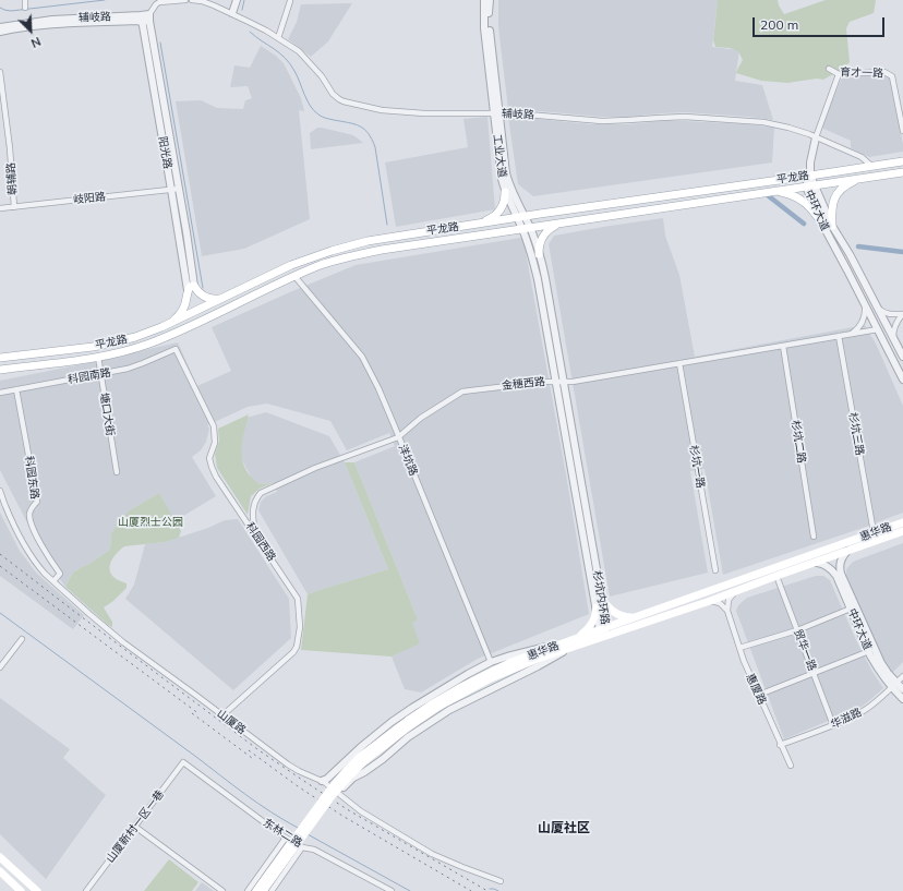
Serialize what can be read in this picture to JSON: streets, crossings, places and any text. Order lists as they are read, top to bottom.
{
  "streets": {
    "main road": ["平龙路", "惠华路"],
    "street": [
      "辅岐路",
      "育才一路",
      "阳光路",
      "工业大道",
      "朝辅路",
      "岐阳路",
      "中环大道",
      "科园南路",
      "金穗西路",
      "塘口大街",
      "杉坑三路",
      "杉坑二路",
      "洋坑路",
      "杉坑一路",
      "科园东路",
      "科园西路",
      "杉坑内环路",
      "贸华一路",
      "惠厦路",
      "华滋路",
      "山厦路",
      "山厦新村一区一巷",
      "东林二路"
    ]
  },
  "crossings": [
    ["辅岐路", "阳光路"],
    ["辅岐路", "工业大道"],
    ["辅岐路", "平龙路"],
    ["阳光路", "岐阳路"],
    ["工业大道", "平龙路"],
    ["工业大道", "杉坑内环路"],
    ["平龙路", "中环大道"],
    ["平龙路", "塘口大街"],
    ["平龙路", "洋坑路"],
    ["平龙路", "杉坑内环路"],
    ["朝辅路", "岐阳路"],
    ["中环大道", "金穗西路"],
    ["中环大道", "惠华路"],
    ["中环大道", "华滋路"],
    ["科园南路", "塘口大街"],
    ["科园南路", "科园东路"],
    ["科园南路", "科园西路"],
    ["金穗西路", "杉坑三路"],
    ["金穗西路", "杉坑二路"],
    ["金穗西路", "洋坑路"],
    ["金穗西路", "杉坑一路"],
    ["金穗西路", "科园西路"],
    ["金穗西路", "杉坑内环路"],
    ["杉坑三路", "惠华路"],
    ["科园东路", "山厦路"],
    ["惠华路", "杉坑内环路"],
    ["惠华路", "贸华一路"],
    ["科园西路", "山厦路"],
    ["贸华一路", "华滋路"],
    ["惠厦路", "华滋路"],
    ["山厦新村一区一巷", "东林二路"]
  ],
  "districts": ["山厦社区"],
  "parks": ["山厦烈士公园"],
  "scale_bar": "200 m",
  "north": "bottom right"
}
